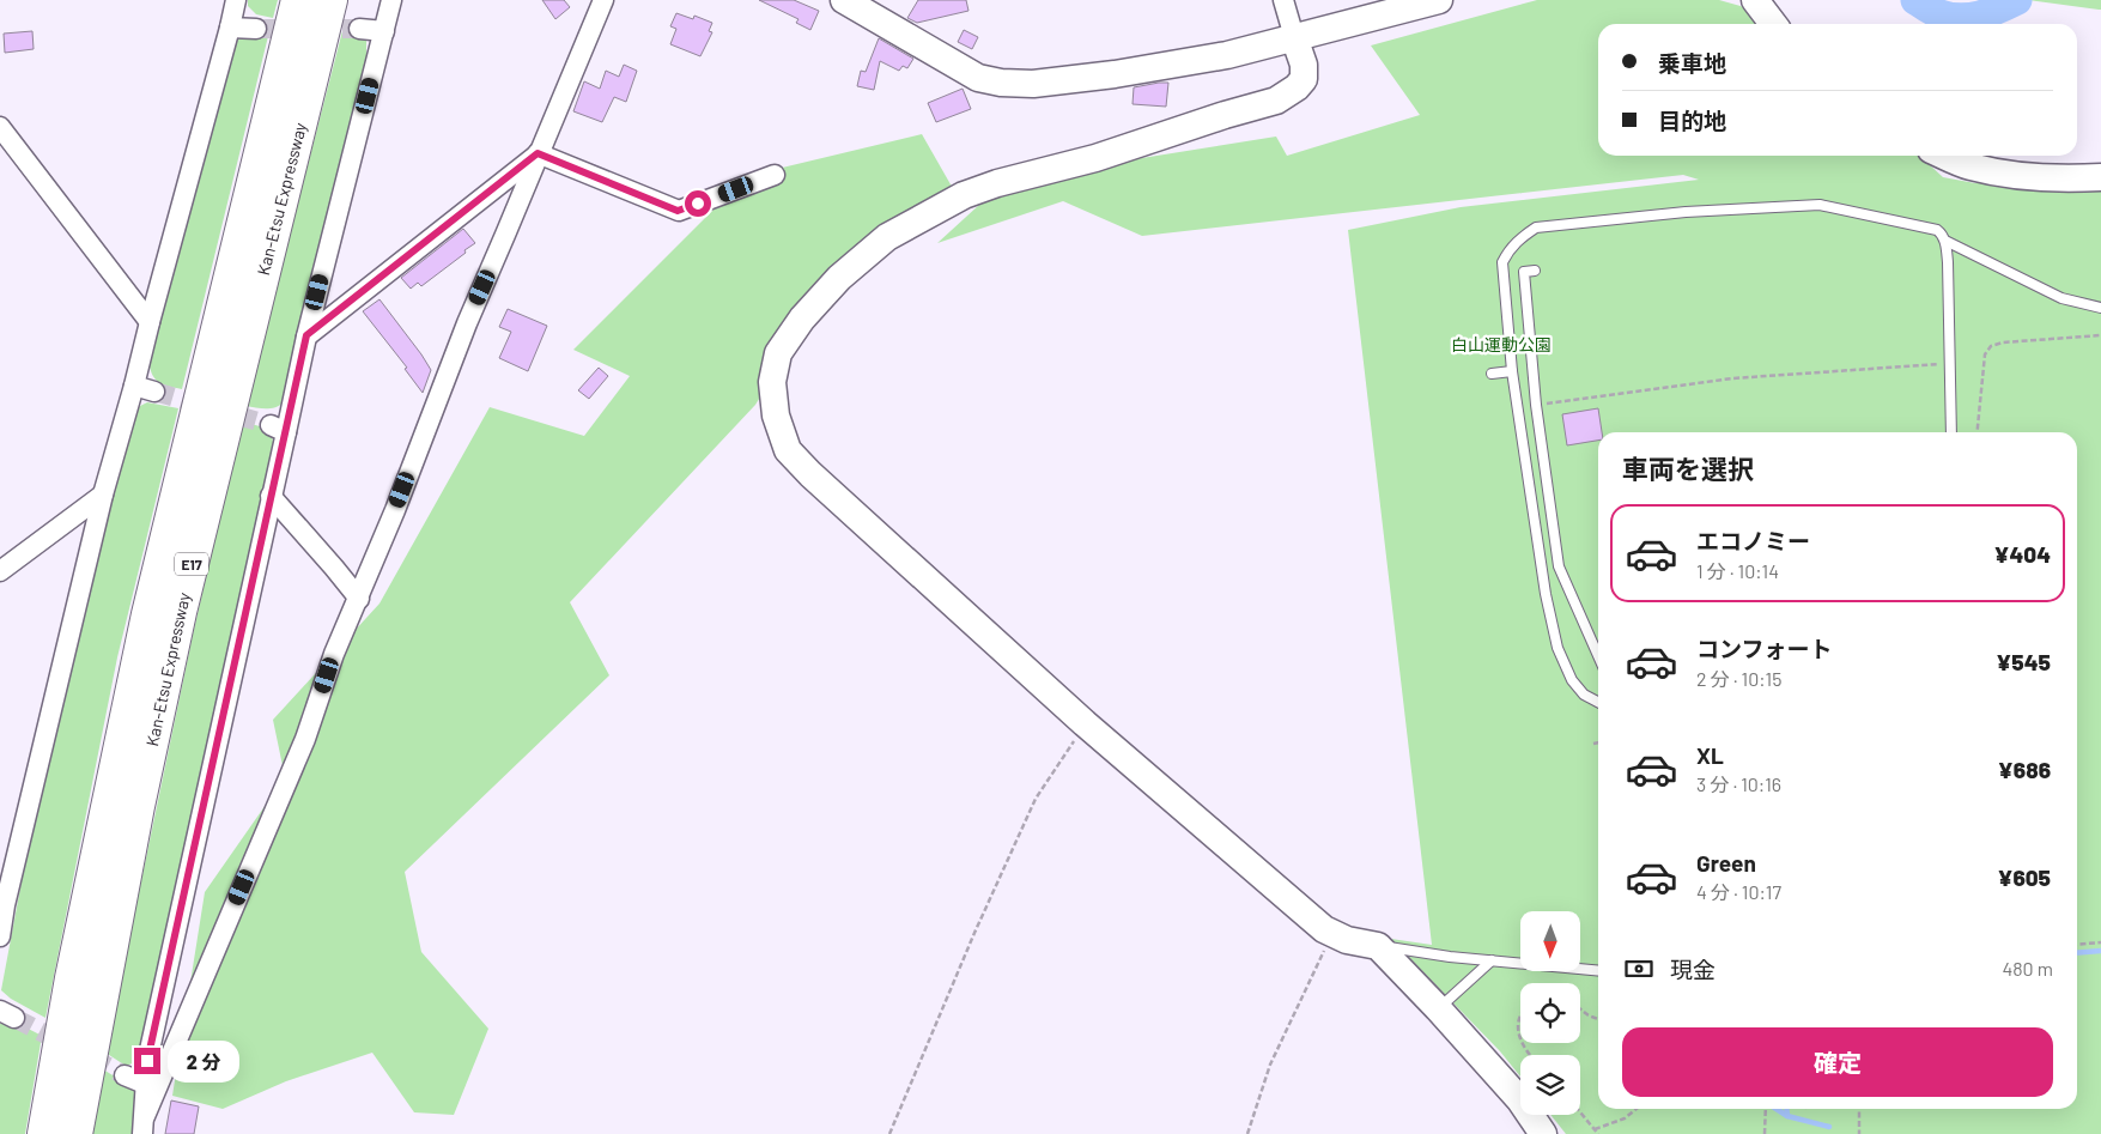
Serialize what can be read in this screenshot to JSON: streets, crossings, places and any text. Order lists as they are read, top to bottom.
{
  "streets": {
    "highway": ["Kan-Etsu Expressway", "E17"]
  },
  "parks": ["白山運動公園"],
  "north": "bottom",
  "page": {
    "banner": ["乗車地", "目的地"],
    "heading": "車両を選択",
    "list": [
      {
        "name": "エコノミー",
        "note": "1 分 · 10:14",
        "value": "¥404"
      },
      {
        "name": "コンフォート",
        "note": "2 分 · 10:15",
        "value": "¥545"
      },
      {
        "name": "XL",
        "note": "3 分 · 10:16",
        "value": "¥686"
      },
      {
        "name": "Green",
        "note": "4 分 · 10:17",
        "value": "¥605"
      }
    ],
    "pay": ["現金", "480 m"],
    "buttons": "確定",
    "bubble": "2 分"
  }
}
